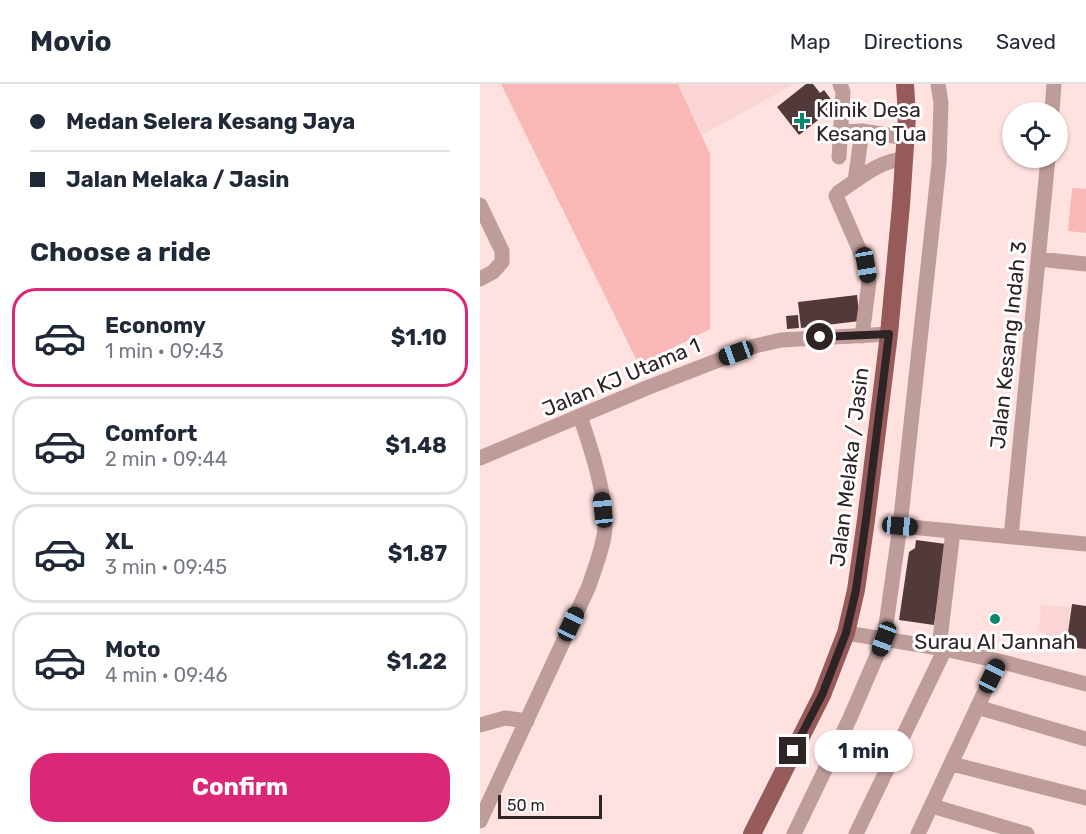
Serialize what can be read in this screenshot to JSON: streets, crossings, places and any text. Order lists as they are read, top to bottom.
{
  "streets": {
    "main road": ["Jalan Melaka / Jasin"],
    "street": ["Jalan Kesang Indah 3", "Jalan KJ Utama 1"]
  },
  "crossings": [
    ["Jalan KJ Utama 1", "Jalan Melaka / Jasin"]
  ],
  "places": {
    "health": ["Klinik Desa Kesang Tua"],
    "other": ["Surau Al Jannah"]
  },
  "scale_bar": "50 m",
  "page": {
    "header": "Movio",
    "nav": ["Map", "Directions", "Saved"],
    "banner": ["Medan Selera Kesang Jaya", "Jalan Melaka / Jasin"],
    "heading": "Choose a ride",
    "list": [
      {
        "name": "Economy",
        "note": "1 min · 09:43",
        "value": "$1.10"
      },
      {
        "name": "Comfort",
        "note": "2 min · 09:44",
        "value": "$1.48"
      },
      {
        "name": "XL",
        "note": "3 min · 09:45",
        "value": "$1.87"
      },
      {
        "name": "Moto",
        "note": "4 min · 09:46",
        "value": "$1.22"
      }
    ],
    "bubble": "1 min",
    "buttons": "Confirm",
    "scale": "50 m"
  }
}
